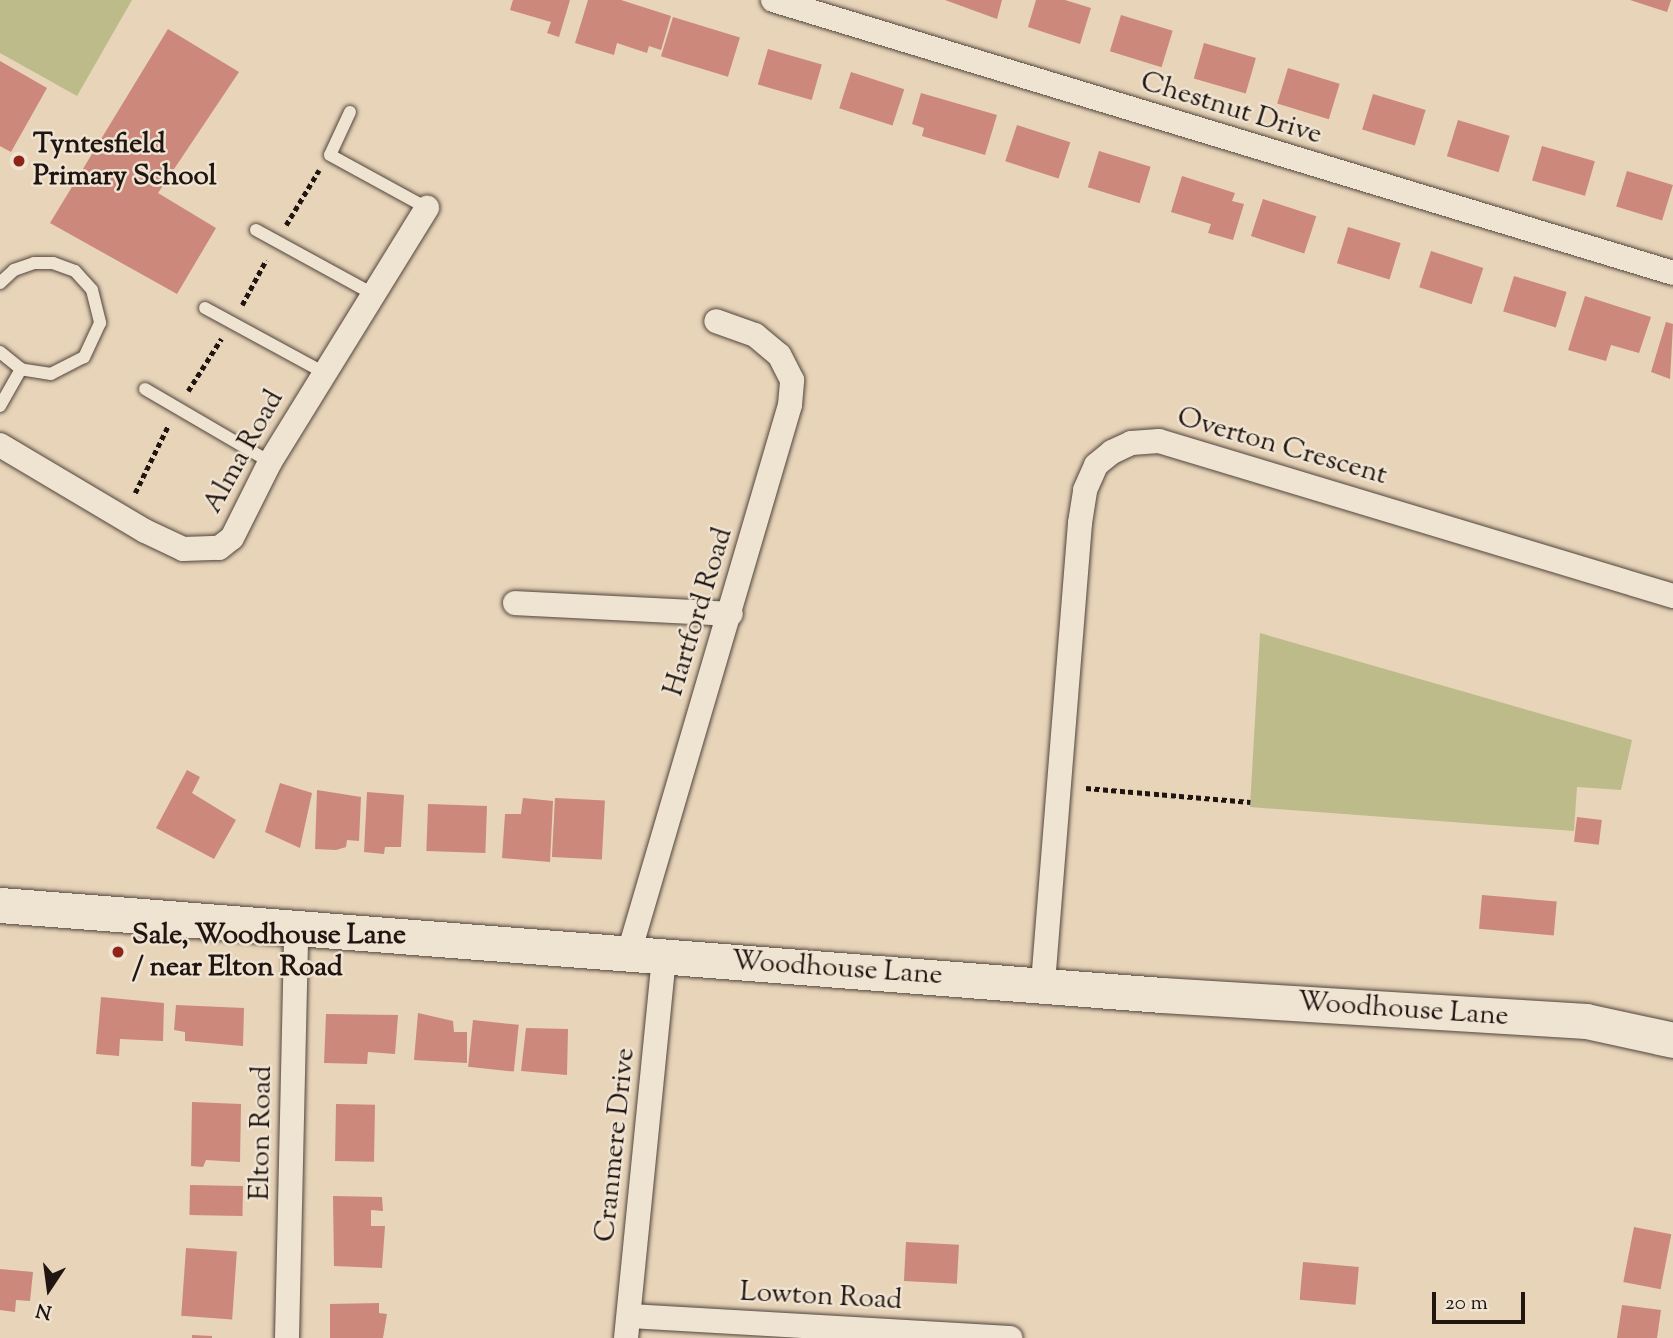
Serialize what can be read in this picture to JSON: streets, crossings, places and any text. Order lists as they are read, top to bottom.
{
  "streets": {
    "street": [
      "Chestnut Drive",
      "Overton Crescent",
      "Alma Road",
      "Hartford Road",
      "Woodhouse Lane",
      "Elton Road",
      "Cranmere Drive",
      "Lowton Road"
    ]
  },
  "crossings": [
    ["Overton Crescent", "Woodhouse Lane"],
    ["Hartford Road", "Woodhouse Lane"],
    ["Woodhouse Lane", "Elton Road"],
    ["Woodhouse Lane", "Cranmere Drive"],
    ["Cranmere Drive", "Lowton Road"]
  ],
  "places": ["Tyntesfield Primary School", "Sale, Woodhouse Lane / near Elton Road"],
  "scale_bar": "20 m",
  "north": "bottom"
}
